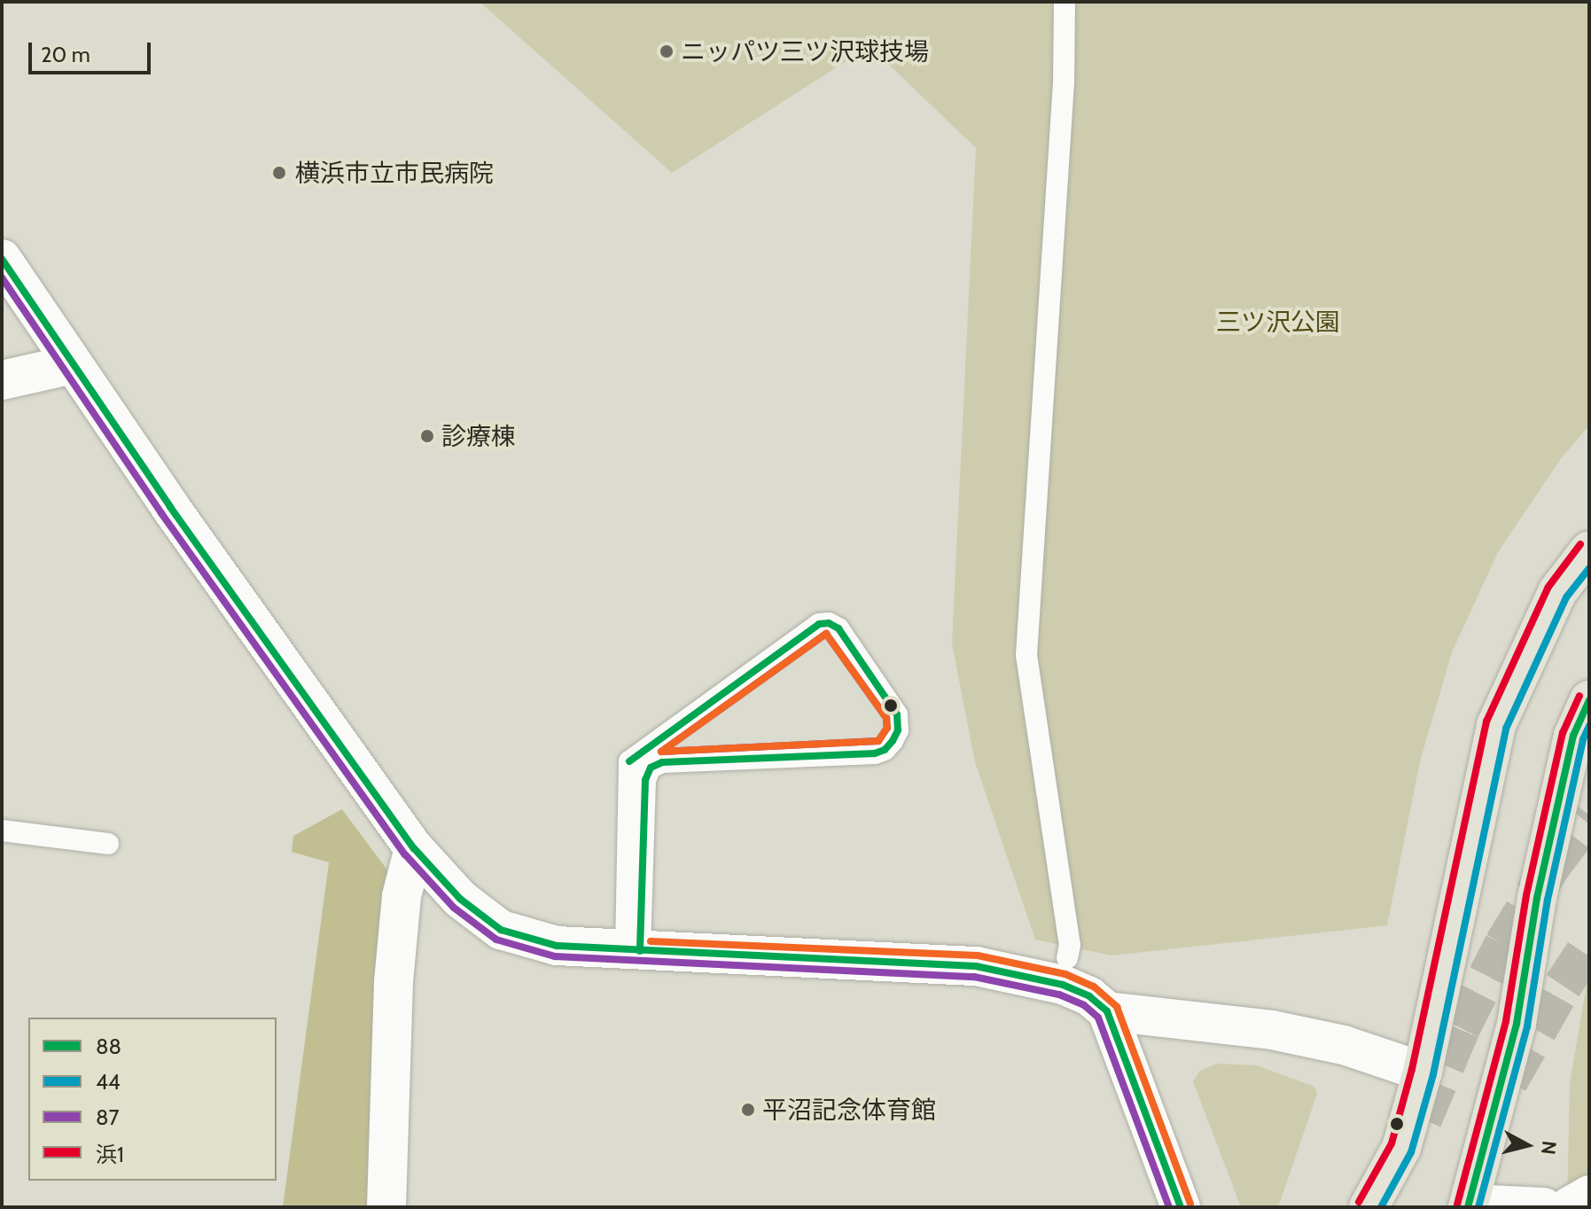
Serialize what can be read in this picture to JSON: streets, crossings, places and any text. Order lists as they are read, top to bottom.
{
  "parks": ["三ツ沢公園"],
  "places": [
    "ニッパツ三ツ沢球技場",
    "横浜市立市民病院",
    "診療棟",
    "平沼記念体育館"
  ],
  "lines": [
    "transit line 88",
    "transit line 87",
    "transit line 浜1",
    "transit line 44"
  ],
  "legend": [
    "88",
    "44",
    "87",
    "浜1"
  ],
  "scale_bar": "20 m",
  "north": "right"
}
